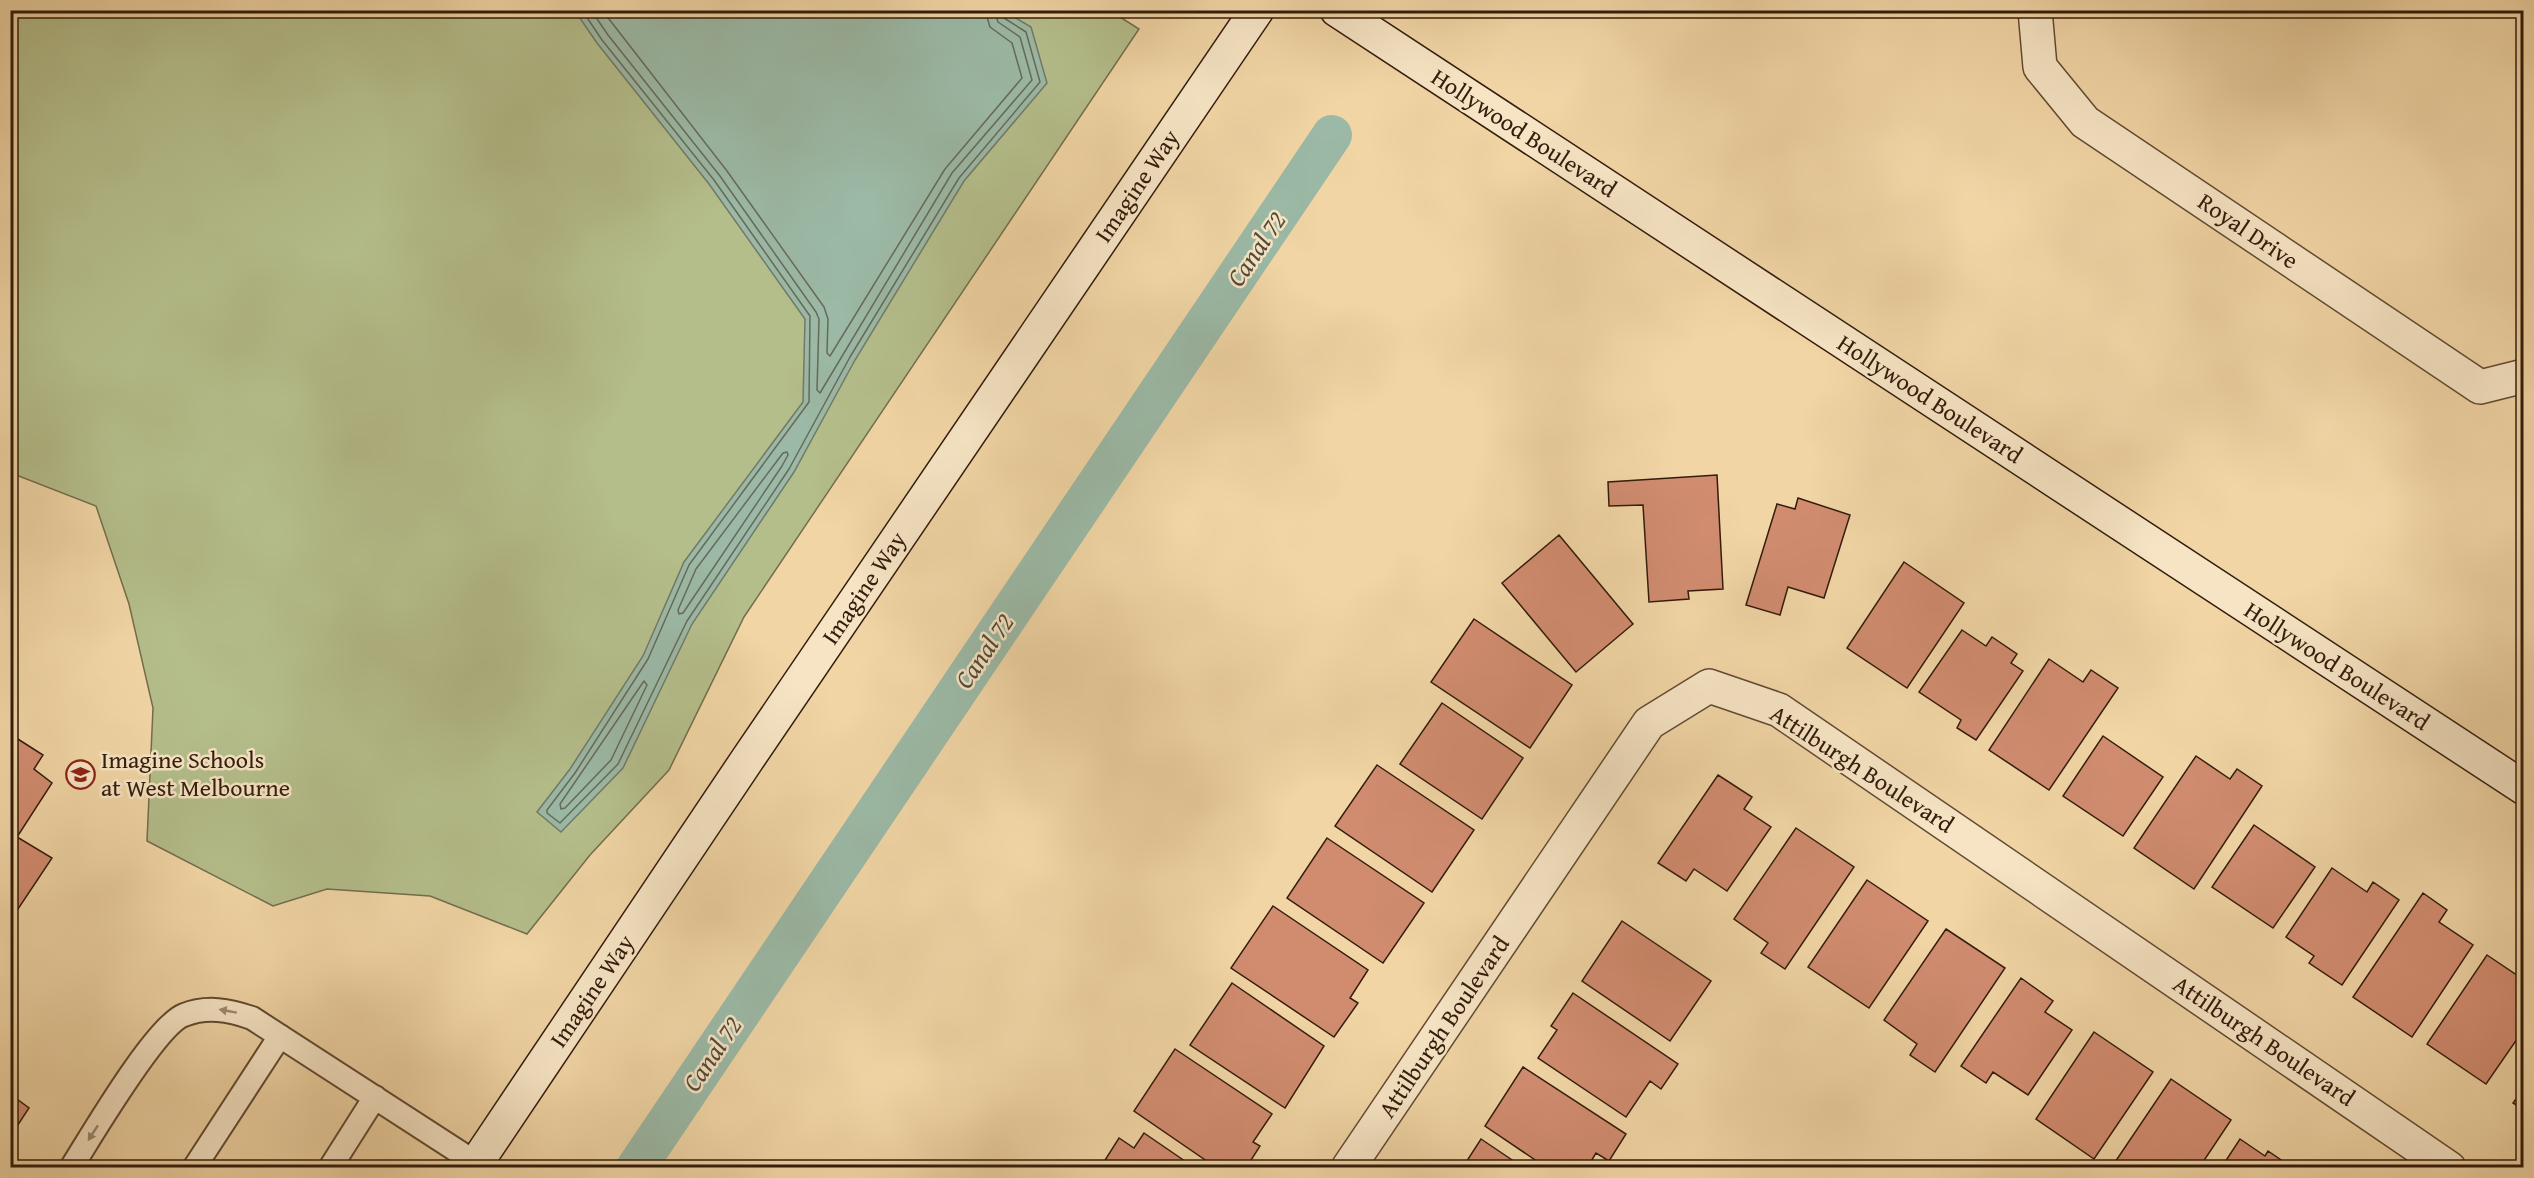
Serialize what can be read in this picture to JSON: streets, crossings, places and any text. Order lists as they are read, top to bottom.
{
  "streets": {
    "street": [
      "Hollywood Boulevard",
      "Imagine Way",
      "Royal Drive",
      "Attilburgh Boulevard"
    ]
  },
  "water": ["Canal 72"],
  "places": {
    "school or university": ["Imagine Schools at West Melbourne"]
  }
}
